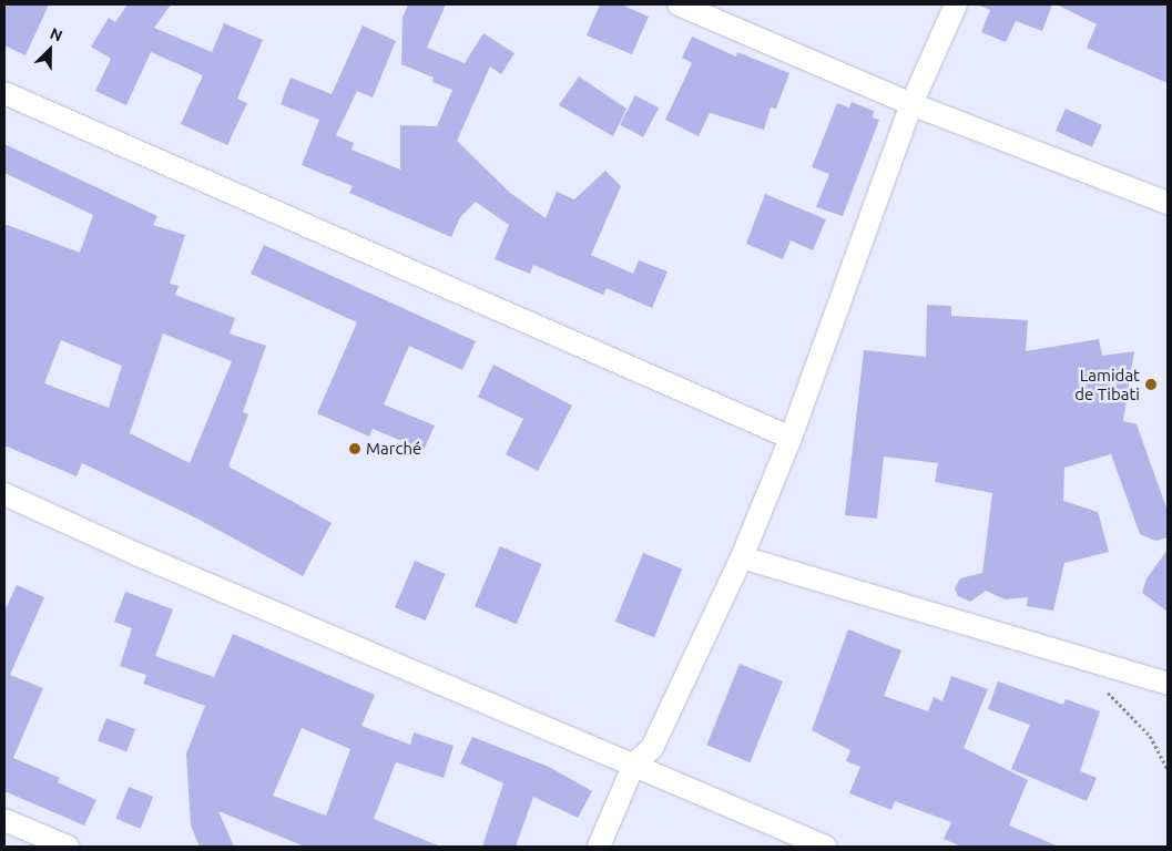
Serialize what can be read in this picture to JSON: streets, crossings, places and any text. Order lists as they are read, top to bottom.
{
  "places": ["Lamidat de Tibati", "Marché"],
  "north": "top right"
}
